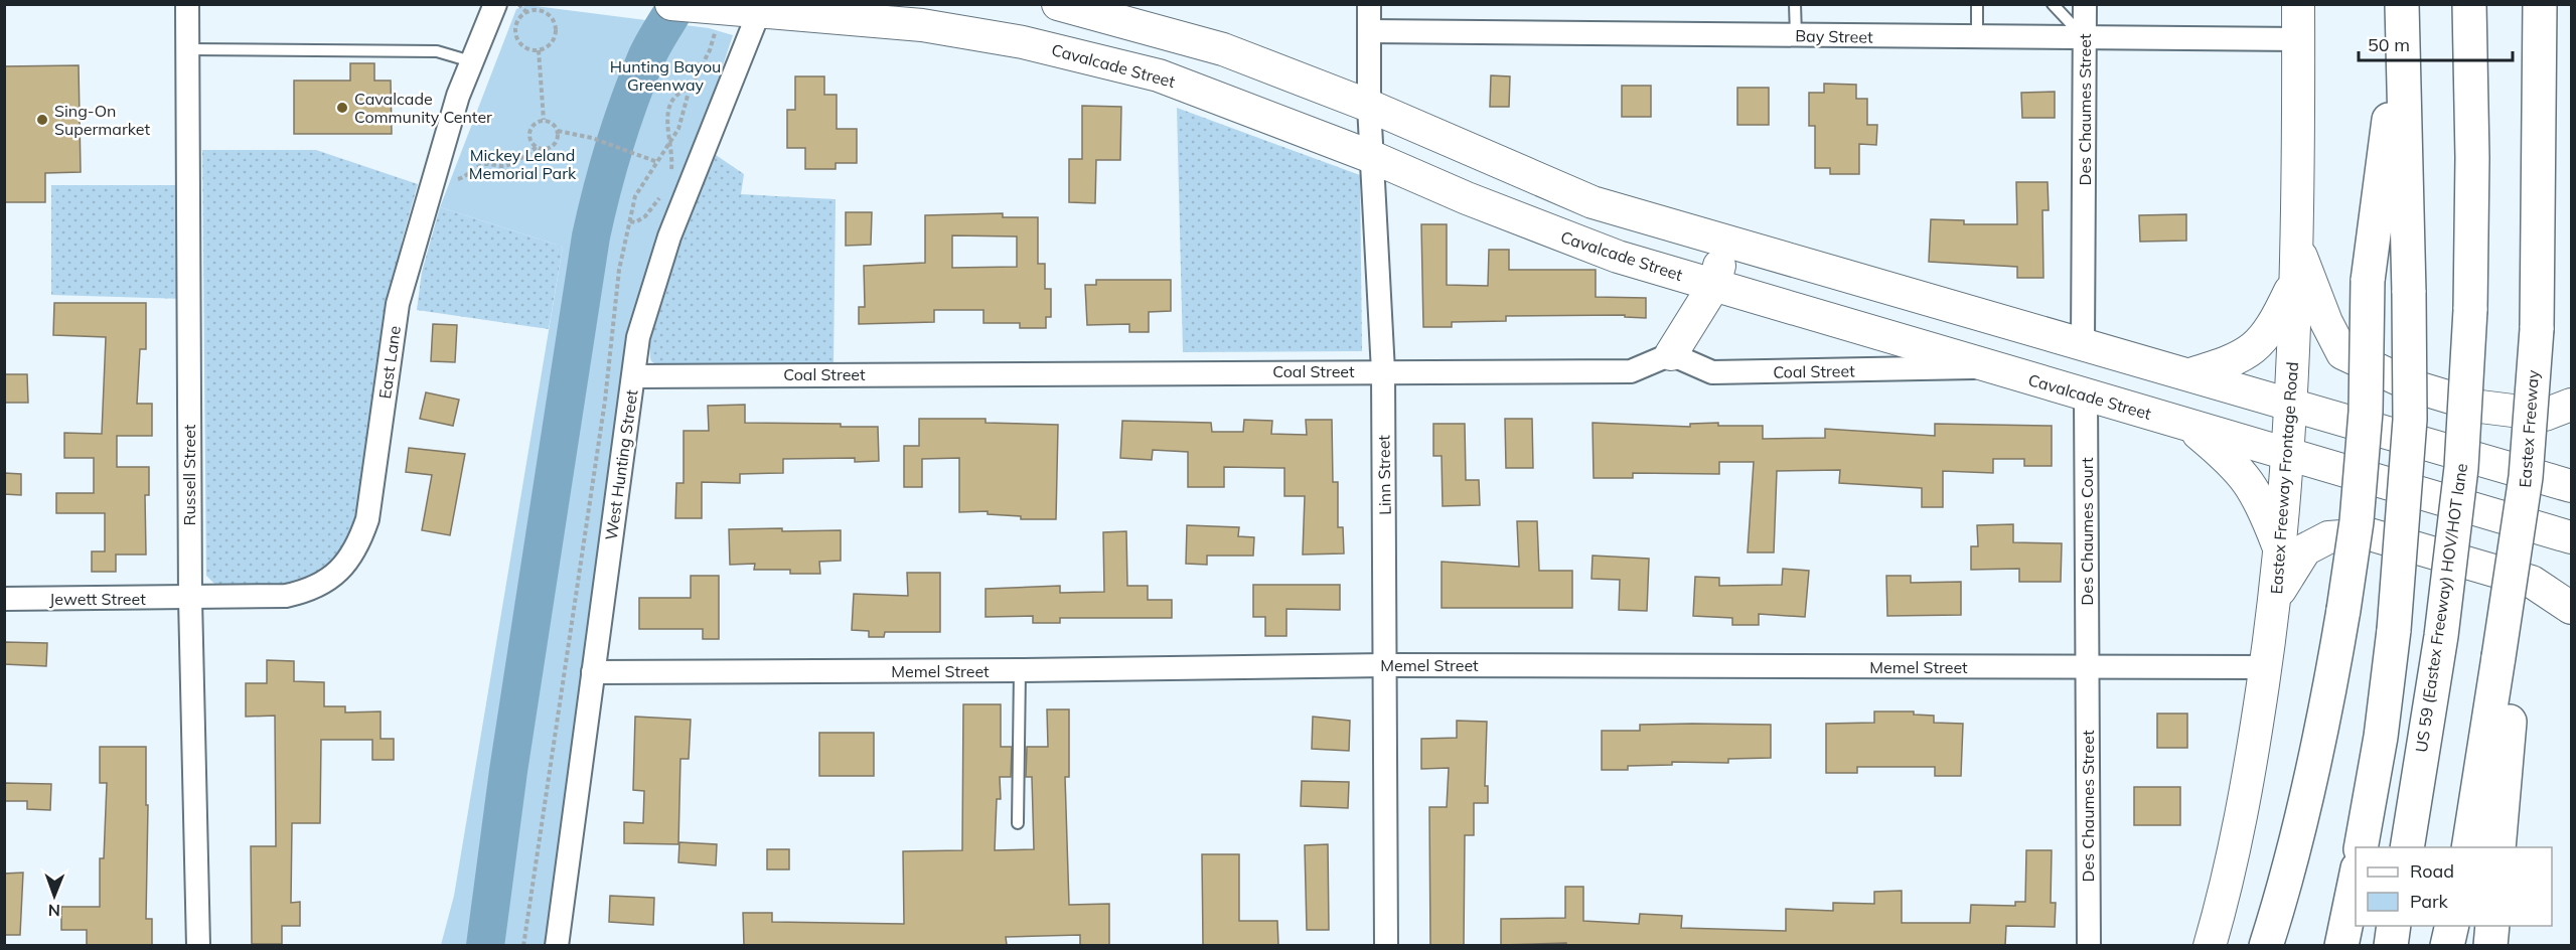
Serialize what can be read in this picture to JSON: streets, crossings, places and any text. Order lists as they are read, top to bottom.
{
  "streets": {
    "highway": ["Eastex Freeway", "US 59 (Eastex Freeway) HOV/HOT lane"],
    "main road": ["Cavalcade Street", "Eastex Freeway Frontage Road"],
    "street": [
      "Bay Street",
      "Des Chaumes Street",
      "East Lane",
      "Coal Street",
      "West Hunting Street",
      "Russell Street",
      "Linn Street",
      "Des Chaumes Court",
      "Jewett Street",
      "Memel Street"
    ]
  },
  "crossings": [
    ["Bay Street", "Des Chaumes Street"],
    ["Bay Street", "Linn Street"],
    ["Bay Street", "Eastex Freeway Frontage Road"],
    ["Cavalcade Street", "Coal Street"],
    ["Cavalcade Street", "West Hunting Street"],
    ["Cavalcade Street", "Linn Street"],
    ["Cavalcade Street", "Eastex Freeway Frontage Road"],
    ["Cavalcade Street", "Des Chaumes Court"],
    ["Des Chaumes Street", "Des Chaumes Court"],
    ["Des Chaumes Street", "Memel Street"],
    ["East Lane", "Russell Street"],
    ["East Lane", "Jewett Street"],
    ["Coal Street", "West Hunting Street"],
    ["Coal Street", "Linn Street"],
    ["West Hunting Street", "Memel Street"],
    ["Russell Street", "Jewett Street"],
    ["Linn Street", "Memel Street"],
    ["Eastex Freeway Frontage Road", "Memel Street"],
    ["Des Chaumes Court", "Memel Street"]
  ],
  "parks": ["Hunting Bayou Greenway", "Mickey Leland Memorial Park"],
  "places": ["Cavalcade Community Center", "Sing-On Supermarket"],
  "legend": ["Road", "Park"],
  "scale_bar": "50 m",
  "north": "bottom"
}
